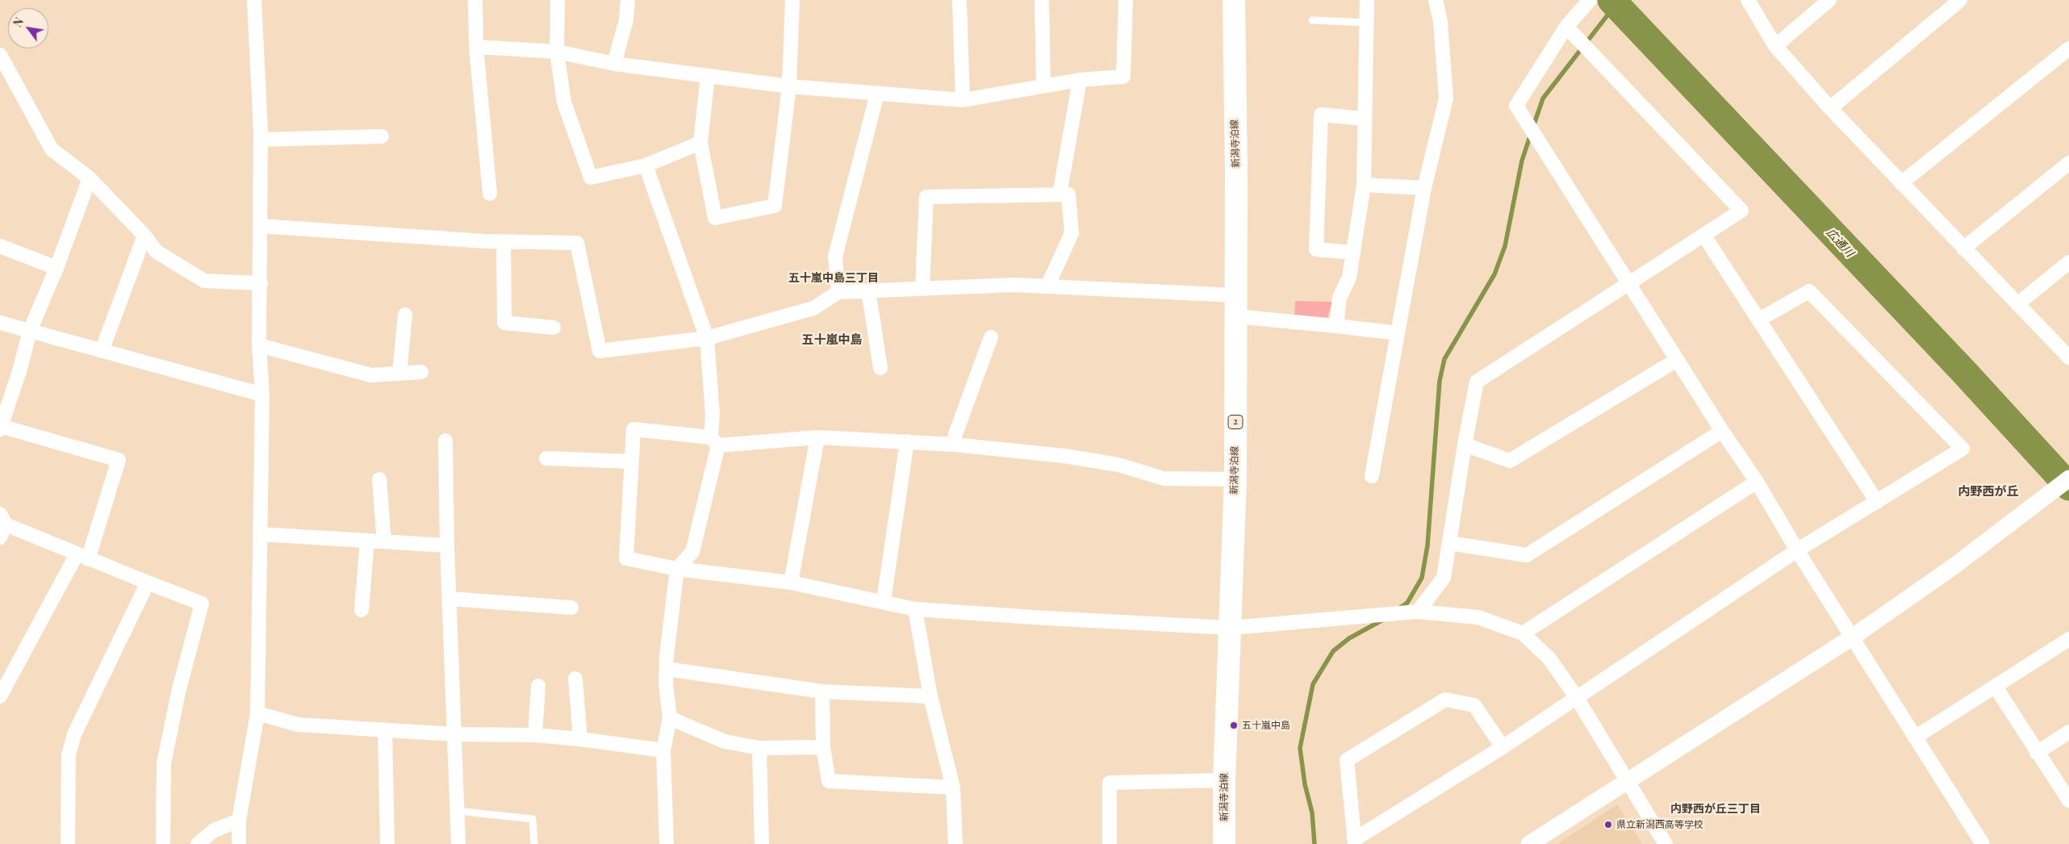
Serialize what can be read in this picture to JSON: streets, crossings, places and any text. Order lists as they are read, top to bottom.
{
  "streets": {
    "main road": ["新潟寺泊線", "2"]
  },
  "districts": [
    "五十嵐中島三丁目",
    "五十嵐中島",
    "内野西が丘",
    "内野西が丘三丁目"
  ],
  "water": ["広通川"],
  "places": ["五十嵐中島", "県立新潟西高等学校"],
  "north": "top left"
}
